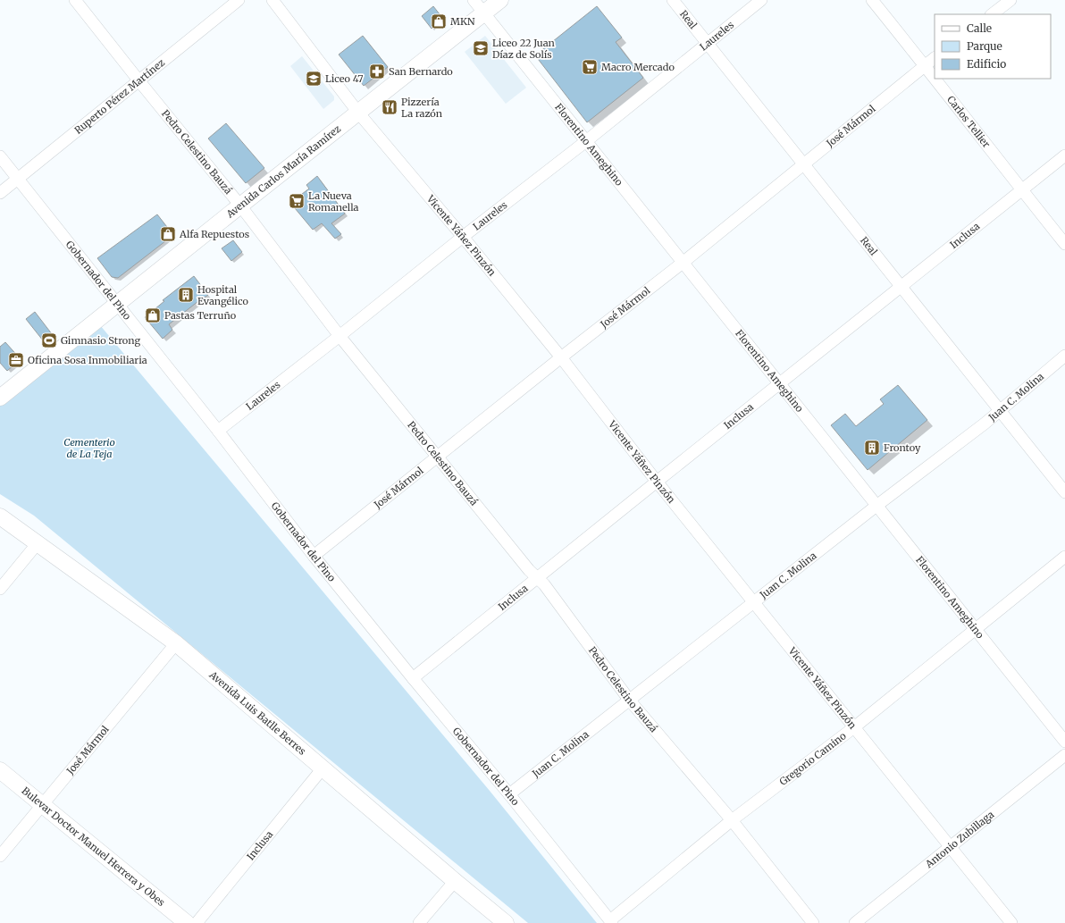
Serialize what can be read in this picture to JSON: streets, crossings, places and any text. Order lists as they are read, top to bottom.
{
  "streets": {
    "main road": ["Avenida Carlos María Ramírez", "Avenida Luis Batlle Berres", "Bulevar Doctor Manuel Herrera y Obes"],
    "street": [
      "Real",
      "Laureles",
      "Ruperto Pérez Martínez",
      "Carlos Tellier",
      "José Mármol",
      "Florentino Ameghino",
      "Pedro Celestino Bauzá",
      "Vicente Yáñez Pinzón",
      "Inclusa",
      "Gobernador del Pino",
      "Juan C. Molina",
      "Gregorio Camino",
      "Antonio Zubillaga"
    ]
  },
  "crossings": [
    ["Real", "Laureles"],
    ["Real", "José Mármol"],
    ["Real", "Inclusa"],
    ["Real", "Juan C. Molina"],
    ["Laureles", "Florentino Ameghino"],
    ["Laureles", "Pedro Celestino Bauzá"],
    ["Laureles", "Vicente Yáñez Pinzón"],
    ["Laureles", "Gobernador del Pino"],
    ["Ruperto Pérez Martínez", "Pedro Celestino Bauzá"],
    ["Ruperto Pérez Martínez", "Gobernador del Pino"],
    ["Carlos Tellier", "José Mármol"],
    ["Carlos Tellier", "Inclusa"],
    ["José Mármol", "Florentino Ameghino"],
    ["José Mármol", "Pedro Celestino Bauzá"],
    ["José Mármol", "Vicente Yáñez Pinzón"],
    ["José Mármol", "Gobernador del Pino"],
    ["José Mármol", "Avenida Luis Batlle Berres"],
    ["José Mármol", "Bulevar Doctor Manuel Herrera y Obes"],
    ["Florentino Ameghino", "Avenida Carlos María Ramírez"],
    ["Florentino Ameghino", "Inclusa"],
    ["Florentino Ameghino", "Juan C. Molina"],
    ["Florentino Ameghino", "Gregorio Camino"],
    ["Pedro Celestino Bauzá", "Avenida Carlos María Ramírez"],
    ["Pedro Celestino Bauzá", "Inclusa"],
    ["Pedro Celestino Bauzá", "Juan C. Molina"],
    ["Pedro Celestino Bauzá", "Gregorio Camino"],
    ["Avenida Carlos María Ramírez", "Vicente Yáñez Pinzón"],
    ["Avenida Carlos María Ramírez", "Gobernador del Pino"],
    ["Vicente Yáñez Pinzón", "Inclusa"],
    ["Vicente Yáñez Pinzón", "Juan C. Molina"],
    ["Vicente Yáñez Pinzón", "Gregorio Camino"],
    ["Vicente Yáñez Pinzón", "Antonio Zubillaga"],
    ["Inclusa", "Gobernador del Pino"],
    ["Inclusa", "Avenida Luis Batlle Berres"],
    ["Gobernador del Pino", "Juan C. Molina"],
    ["Gobernador del Pino", "Gregorio Camino"]
  ],
  "parks": ["Cementerio de La Teja"],
  "places": {
    "shop": ["MKN", "Alfa Repuestos", "Pastas Terruño"],
    "school or university": ["Liceo 22 Juan Díaz de Solís", "Liceo 47"],
    "supermarket": ["Macro Mercado", "La Nueva Romanella"],
    "pharmacy": ["San Bernardo"],
    "restaurant": ["Pizzería La razón"],
    "building": ["Hospital Evangélico", "Frontoy"],
    "sports": ["Gimnasio Strong"],
    "office": ["Oficina Sosa Inmobiliaria"]
  },
  "legend": ["Calle", "Parque", "Edificio"]
}
